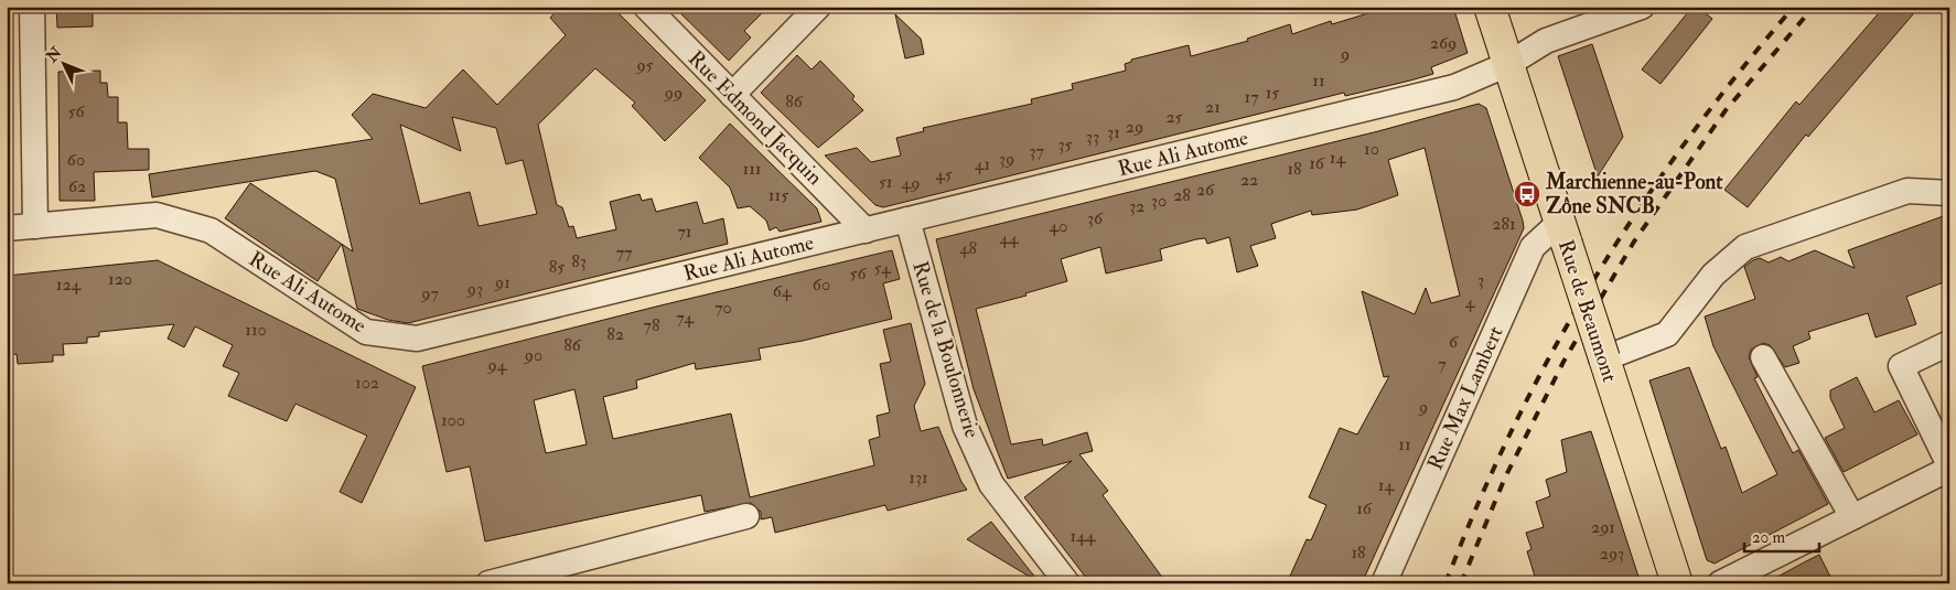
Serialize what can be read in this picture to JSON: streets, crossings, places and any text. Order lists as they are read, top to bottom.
{
  "streets": {
    "main road": ["Rue de Beaumont"],
    "street": [
      "Rue Edmond Jacquin",
      "Rue Ali Autome",
      "Rue de la Boulonnerie",
      "Rue Max Lambert"
    ]
  },
  "crossings": [
    ["Rue Edmond Jacquin", "Rue Ali Autome"],
    ["Rue Ali Autome", "Rue de Beaumont"],
    ["Rue Ali Autome", "Rue de la Boulonnerie"],
    ["Rue de Beaumont", "Rue Max Lambert"]
  ],
  "places": {
    "bus stop": ["Marchienne-au-Pont Zône SNCB"]
  },
  "house_numbers": [
    "269",
    "9",
    "95",
    "11",
    "99",
    "15",
    "17",
    "86",
    "21",
    "56",
    "25",
    "29",
    "31",
    "33",
    "35",
    "10",
    "37",
    "14",
    "39",
    "60",
    "16",
    "41",
    "111",
    "18",
    "45",
    "22",
    "51",
    "49",
    "62",
    "26",
    "115",
    "28",
    "30",
    "32",
    "36",
    "281",
    "40",
    "71",
    "44",
    "48",
    "77",
    "83",
    "85",
    "54",
    "56",
    "120",
    "3",
    "91",
    "124",
    "60",
    "93",
    "64",
    "97",
    "4",
    "70",
    "74",
    "78",
    "110",
    "82",
    "6",
    "86",
    "90",
    "7",
    "94",
    "102",
    "9",
    "100",
    "11",
    "131",
    "14",
    "16",
    "291",
    "144",
    "18",
    "293"
  ],
  "scale_bar": "20 m",
  "north": "top left"
}
